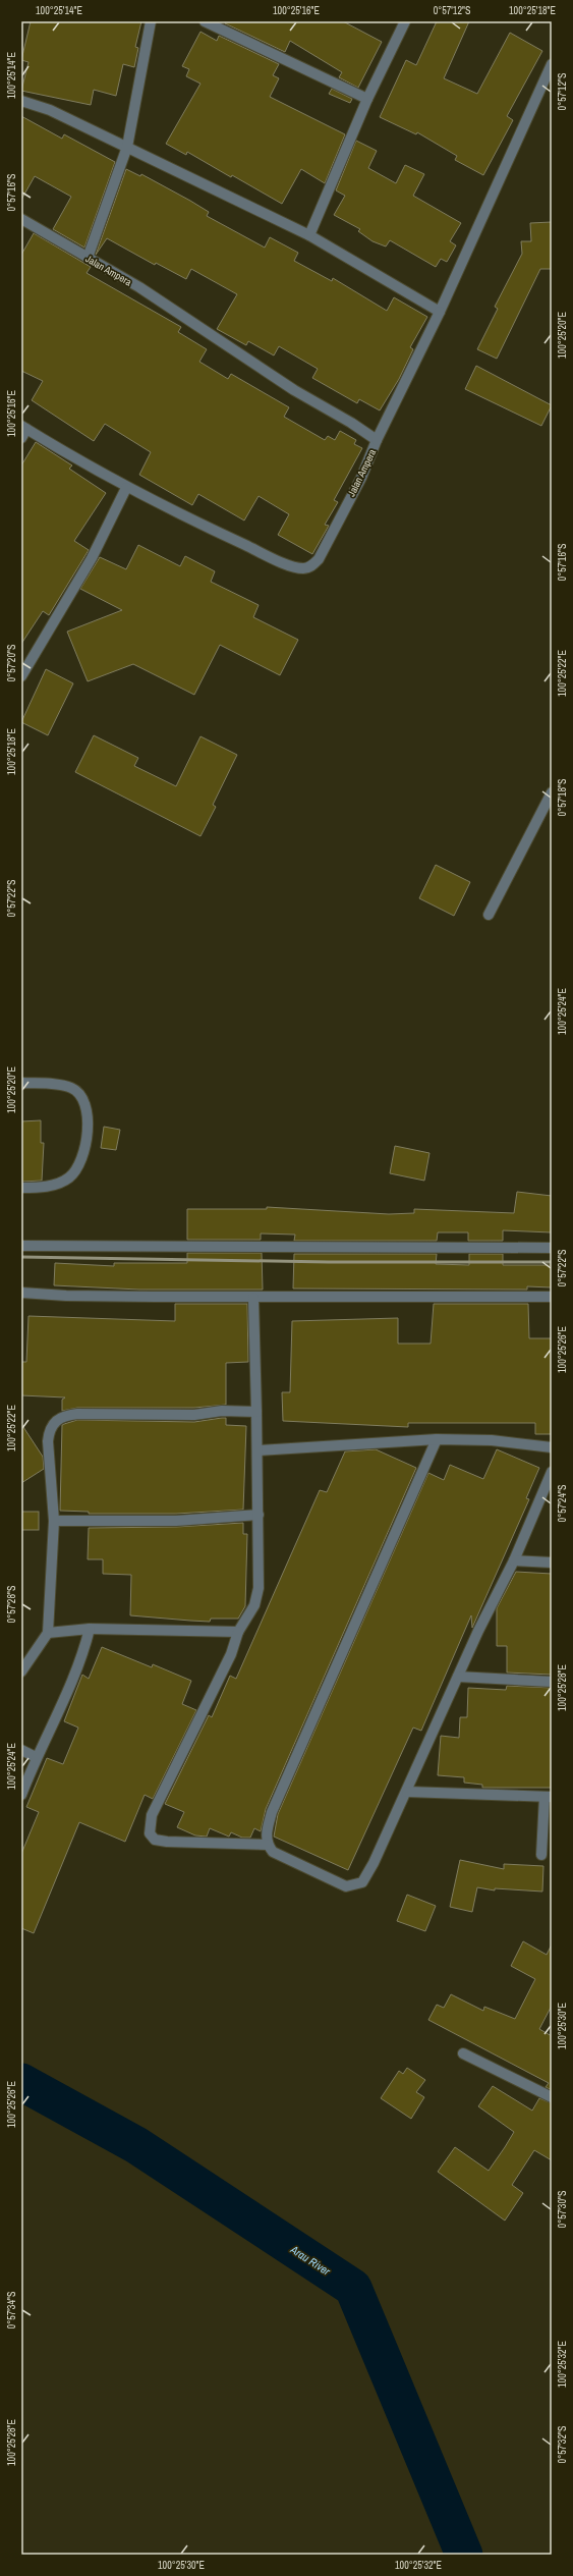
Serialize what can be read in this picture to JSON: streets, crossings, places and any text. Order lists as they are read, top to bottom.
{
  "streets": {
    "street": ["Jalan Ampera"]
  },
  "water": ["Arau River"],
  "coordinates": [
    "100°25'14\"E",
    "100°25'16\"E",
    "0°57'12\"S",
    "100°25'18\"E",
    "0°57'16\"S",
    "100°25'20\"E",
    "0°57'20\"S",
    "100°25'22\"E",
    "0°57'18\"S",
    "0°57'22\"S",
    "100°25'24\"E",
    "100°25'26\"E",
    "0°57'24\"S",
    "0°57'28\"S",
    "100°25'28\"E",
    "100°25'30\"E",
    "0°57'30\"S",
    "0°57'34\"S",
    "100°25'32\"E",
    "0°57'32\"S"
  ]
}
